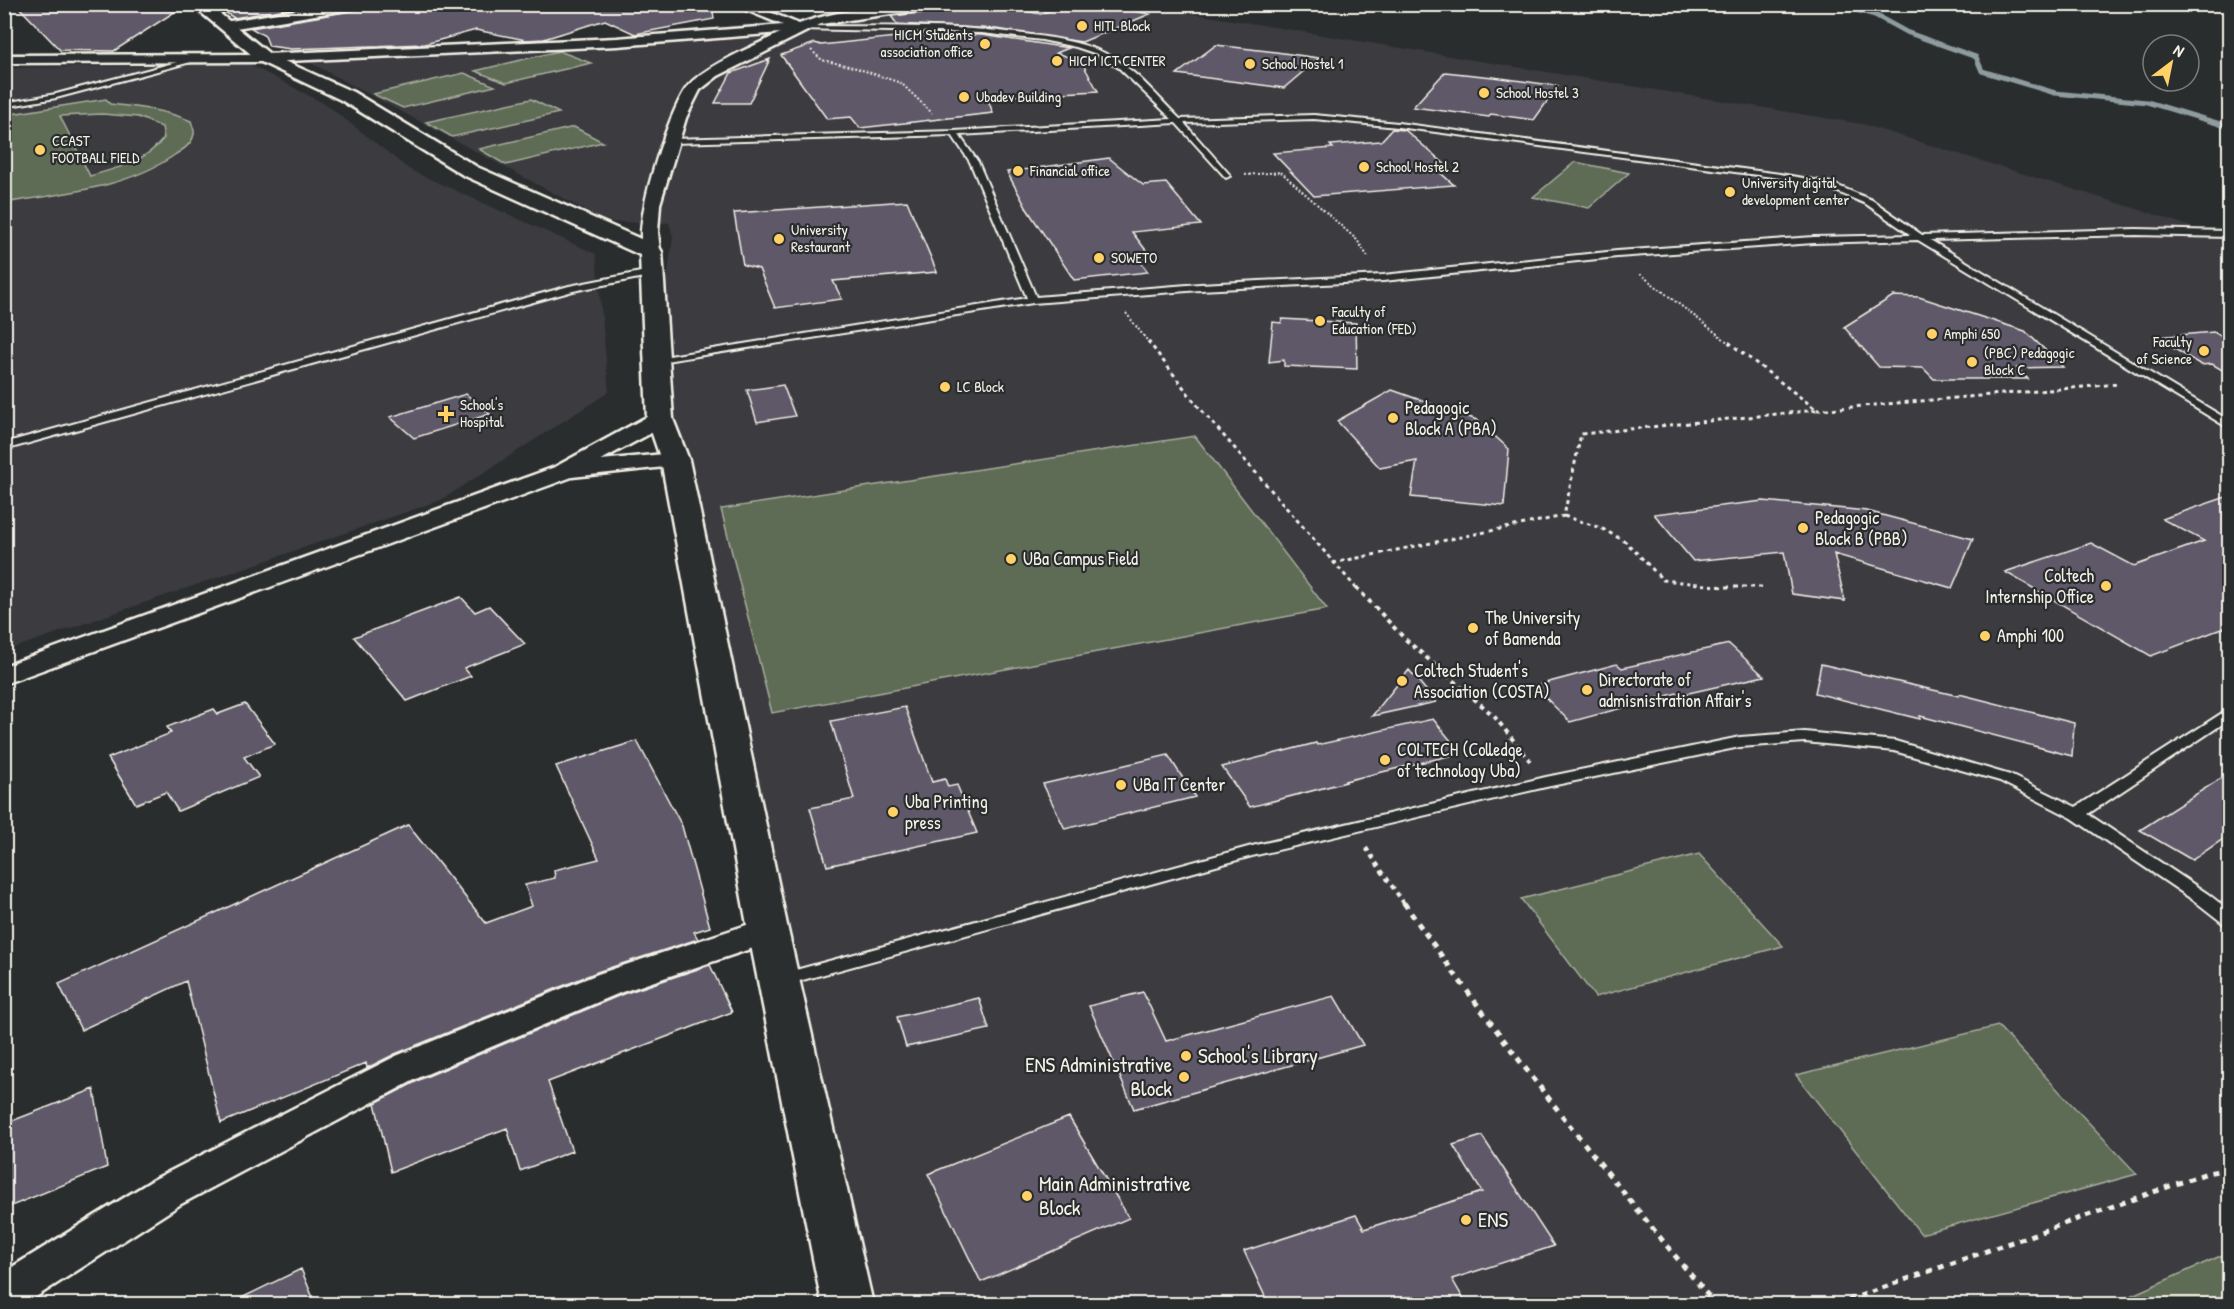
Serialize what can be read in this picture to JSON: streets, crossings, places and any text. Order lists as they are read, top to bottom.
{
  "places": {
    "other": [
      "HITL Block",
      "HICM Students association office",
      "HICM ICT CENTER",
      "School Hostel 1",
      "School Hostel 3",
      "Ubadev Building",
      "CCAST FOOTBALL FIELD",
      "School Hostel 2",
      "Financial office",
      "University digital development center",
      "University Restaurant",
      "SOWETO",
      "Faculty of Education (FED)",
      "Amphi 650",
      "Faculty of Science",
      "(PBC) Pedagogic Block C",
      "LC Block",
      "Pedagogic Block A (PBA)",
      "Pedagogic Block B (PBB)",
      "UBa Campus Field",
      "Coltech Internship Office",
      "The University of Bamenda",
      "Amphi 100",
      "Coltech Student's Association (COSTA)",
      "Directorate of admisnistration Affair's",
      "COLTECH (Colledge of technology Uba)",
      "UBa IT Center",
      "Uba Printing press",
      "School's Library",
      "ENS Administrative Block",
      "Main Administrative Block",
      "ENS"
    ],
    "health": ["School's Hospital"]
  },
  "north": "top right"
}
